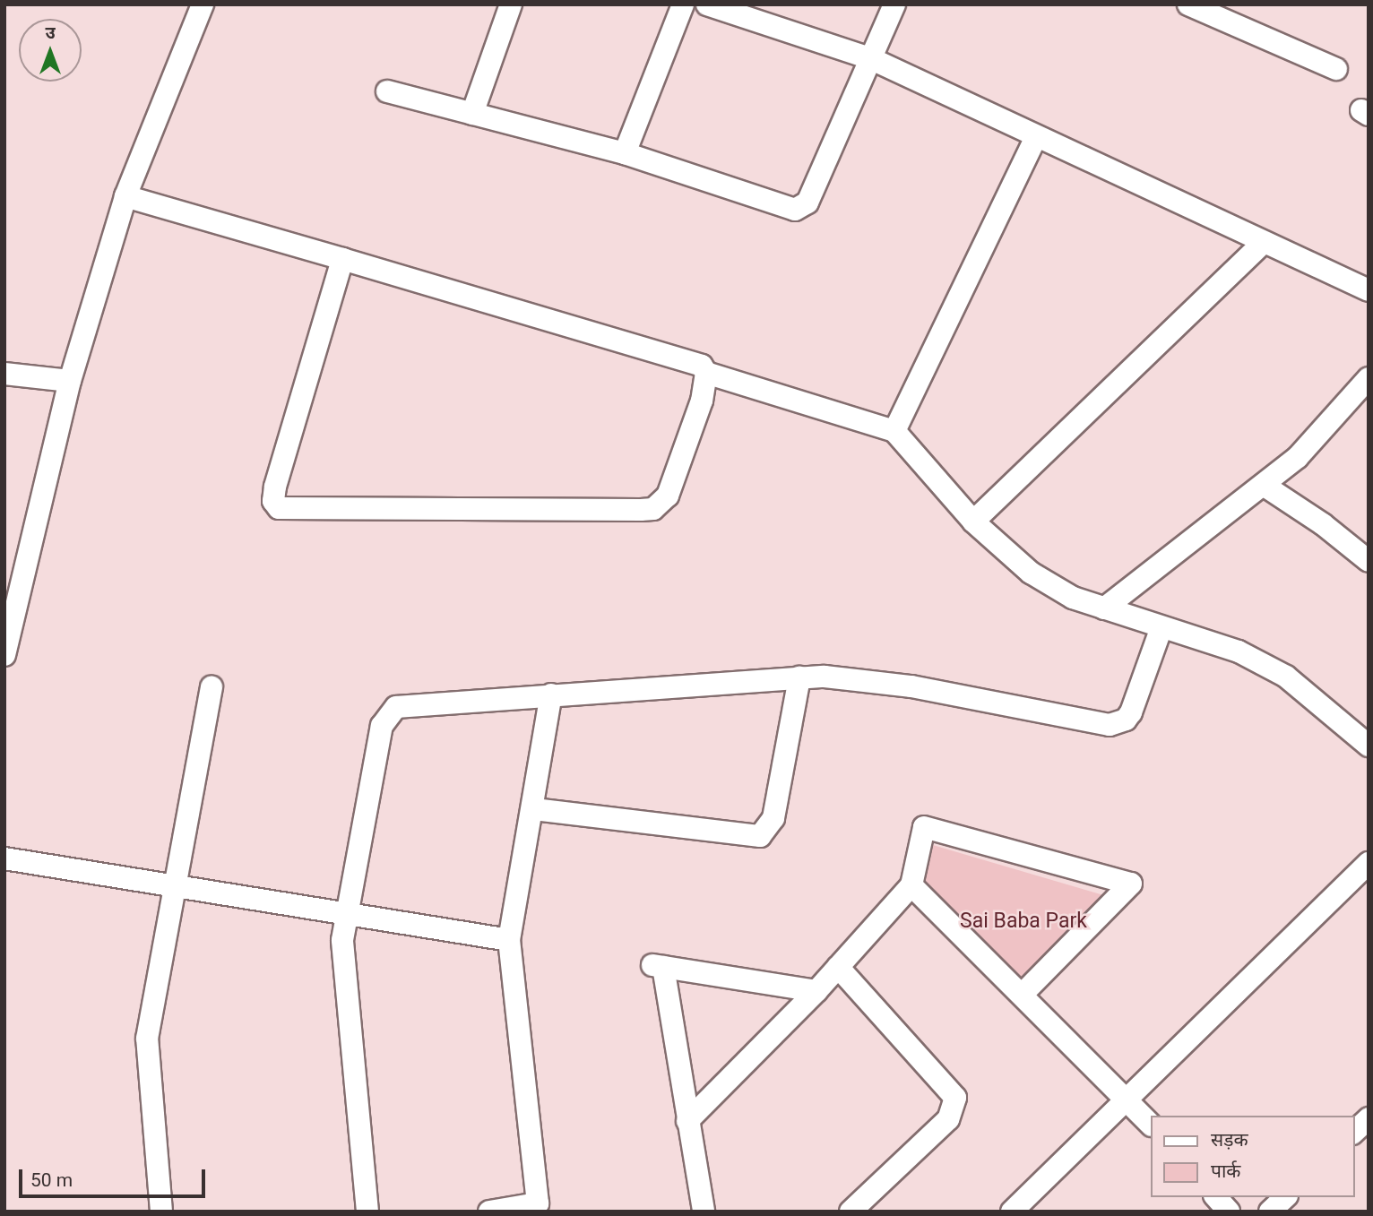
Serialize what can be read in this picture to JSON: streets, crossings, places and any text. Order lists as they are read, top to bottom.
{
  "parks": ["Sai Baba Park"],
  "legend": ["सड़क", "पार्क"],
  "scale_bar": "50 m",
  "north": "top"
}
